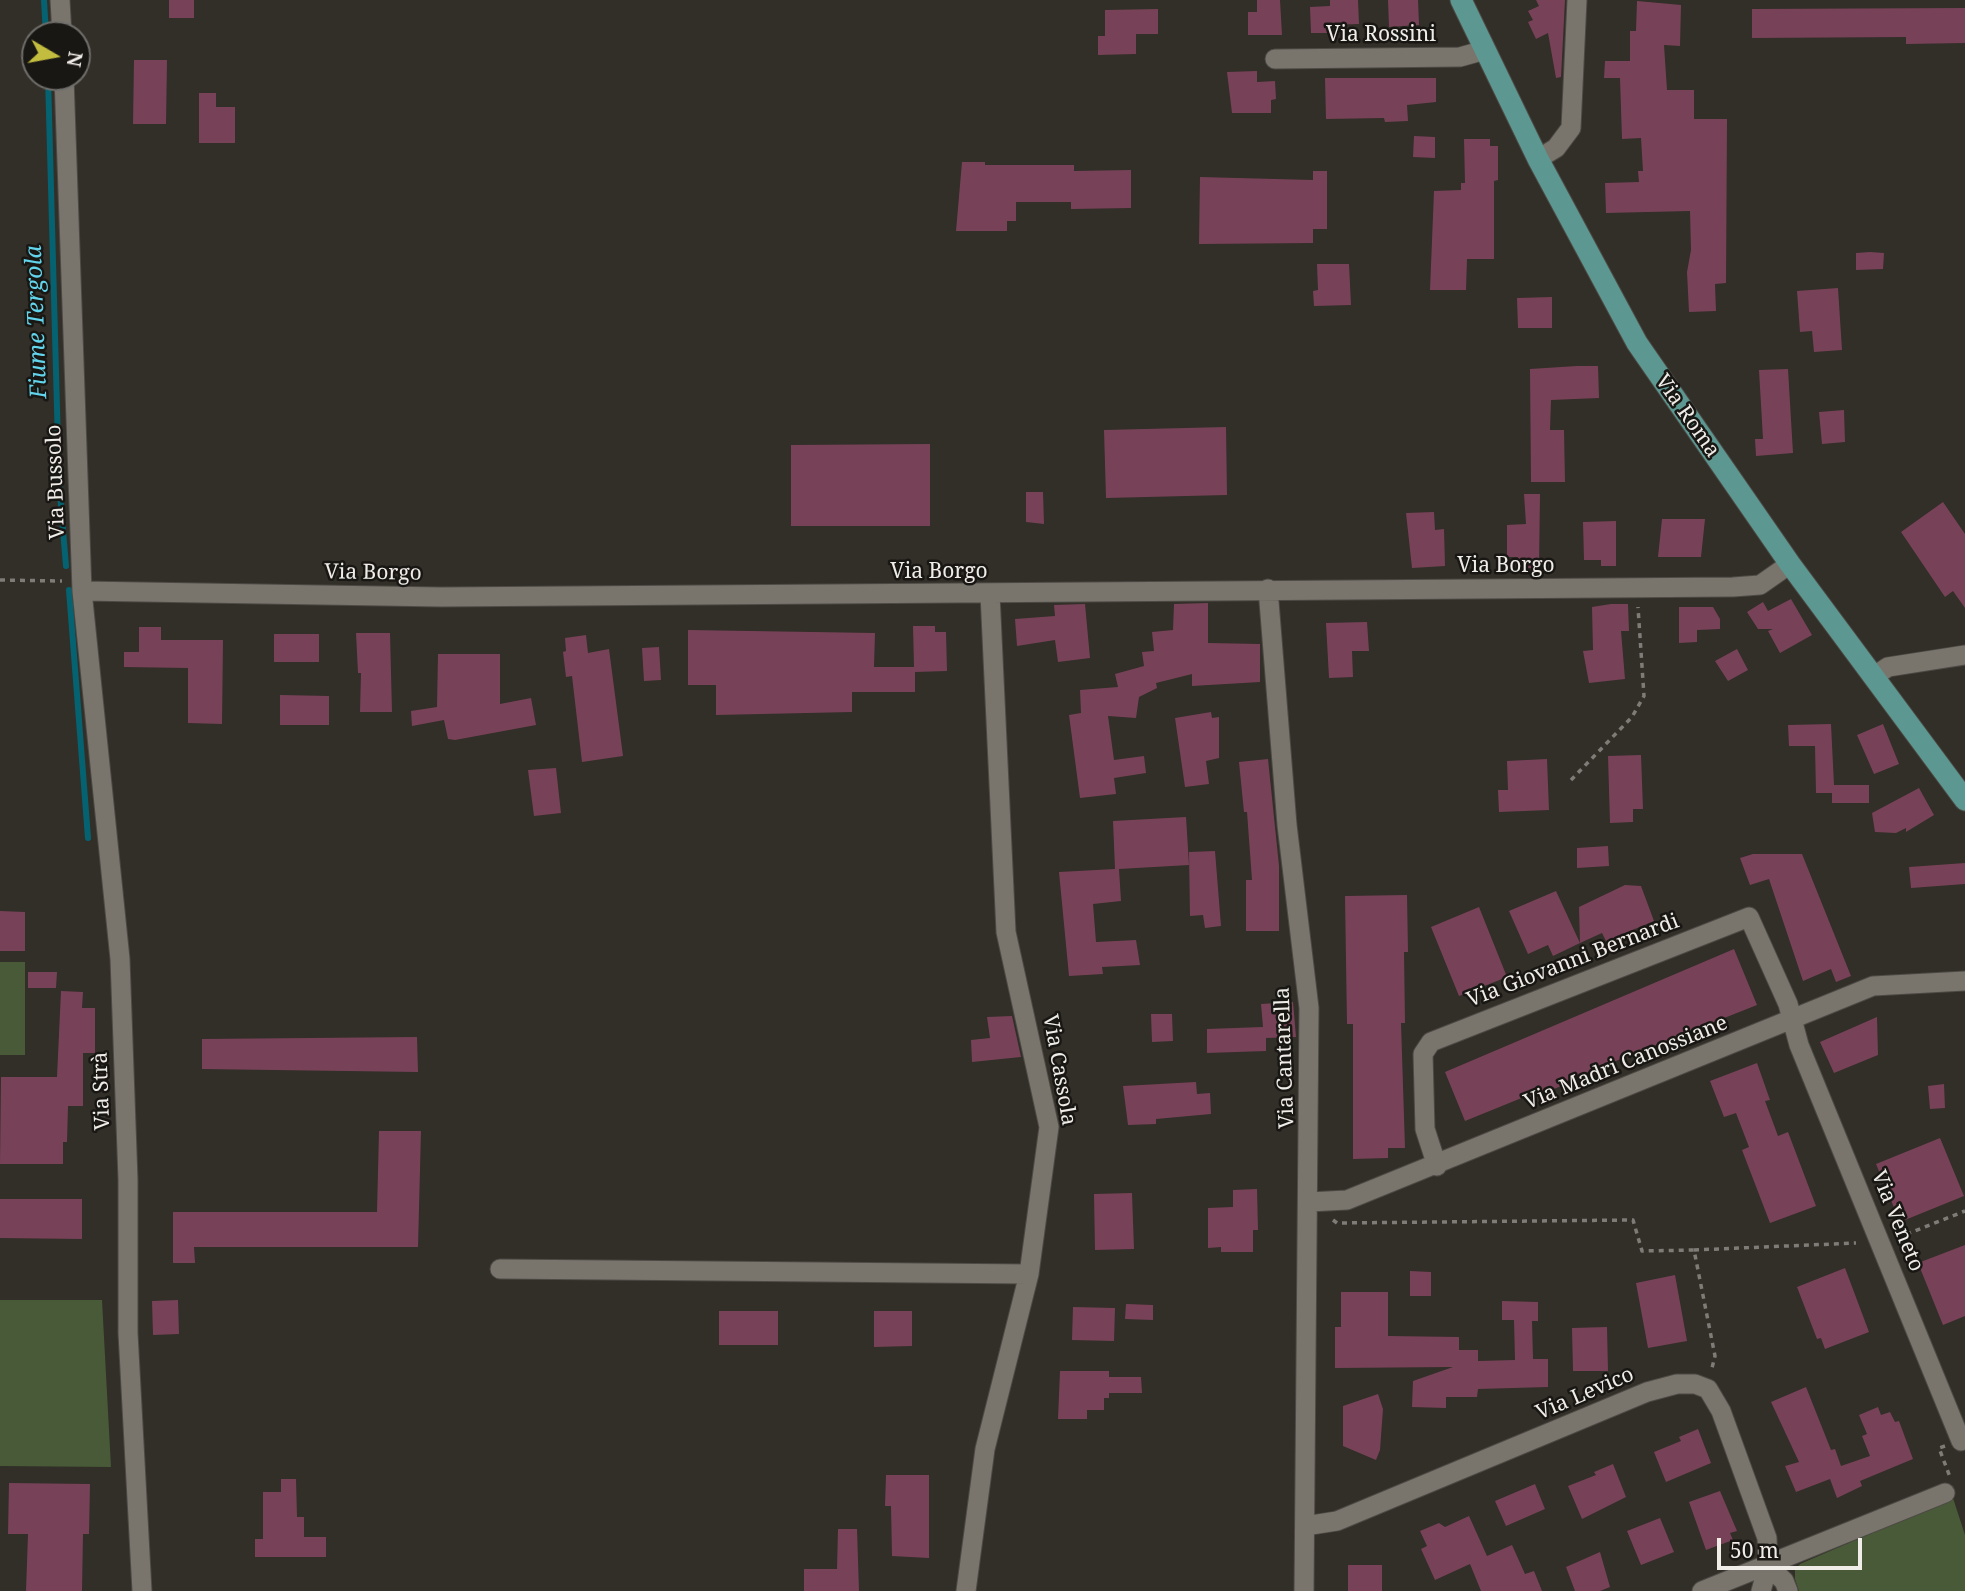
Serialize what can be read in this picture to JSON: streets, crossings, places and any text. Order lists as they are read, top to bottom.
{
  "streets": {
    "main road": ["Via Roma"],
    "street": [
      "Via Rossini",
      "Via Bussolo",
      "Via Borgo",
      "Via Giovanni Bernardi",
      "Via Cantarella",
      "Via Madri Canossiane",
      "Via Cassola",
      "Via Strà",
      "Via Veneto",
      "Via Levico"
    ]
  },
  "crossings": [
    ["Via Rossini", "Via Roma"],
    ["Via Roma", "Via Borgo"],
    ["Via Bussolo", "Via Borgo"],
    ["Via Bussolo", "Via Strà"],
    ["Via Borgo", "Via Cantarella"],
    ["Via Borgo", "Via Cassola"],
    ["Via Borgo", "Via Strà"],
    ["Via Giovanni Bernardi", "Via Madri Canossiane"],
    ["Via Giovanni Bernardi", "Via Veneto"],
    ["Via Cantarella", "Via Madri Canossiane"],
    ["Via Cantarella", "Via Levico"],
    ["Via Madri Canossiane", "Via Veneto"]
  ],
  "water": ["Fiume Tergola"],
  "scale_bar": "50 m",
  "north": "right"
}
